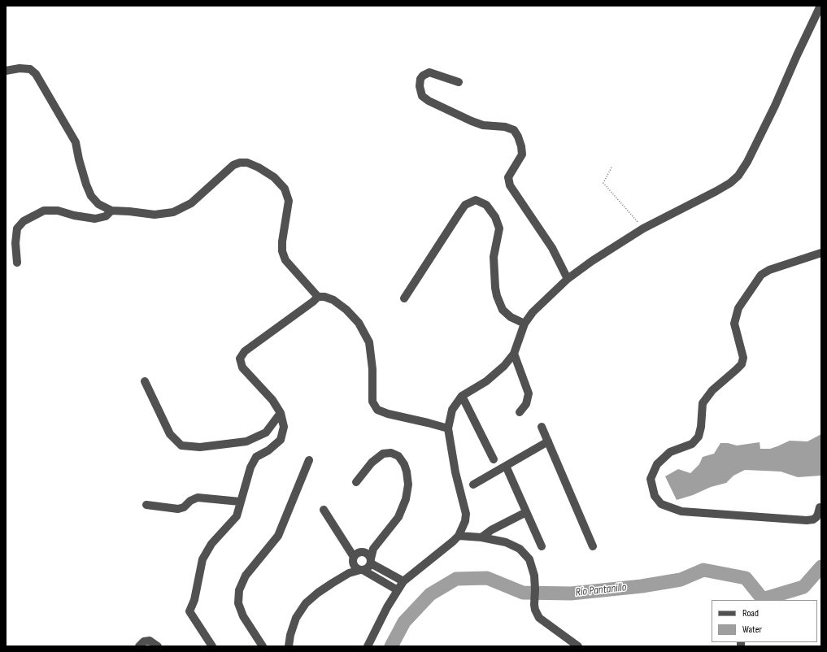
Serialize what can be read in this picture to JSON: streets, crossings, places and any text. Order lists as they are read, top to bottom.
{
  "water": ["Río Pantanillo"],
  "legend": ["Road", "Water"]
}
